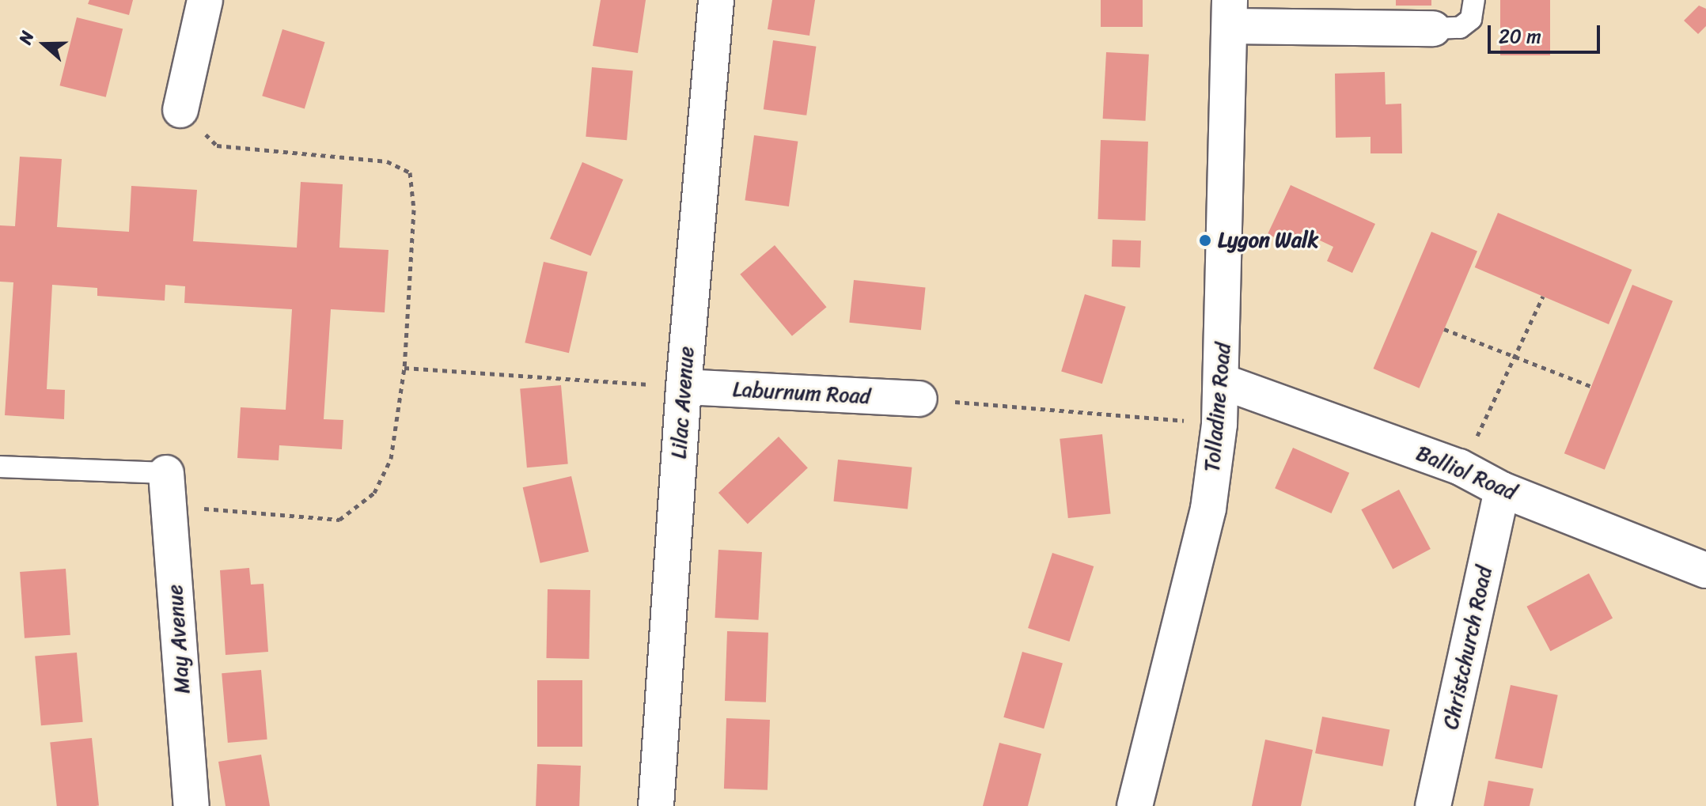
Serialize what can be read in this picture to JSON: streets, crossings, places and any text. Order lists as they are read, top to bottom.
{
  "streets": {
    "street": [
      "Laburnum Road",
      "Lilac Avenue",
      "Tolladine Road",
      "Balliol Road",
      "May Avenue",
      "Christchurch Road"
    ]
  },
  "crossings": [
    ["Laburnum Road", "Lilac Avenue"],
    ["Tolladine Road", "Balliol Road"],
    ["Balliol Road", "Christchurch Road"]
  ],
  "places": ["Lygon Walk"],
  "scale_bar": "20 m",
  "north": "left"
}
